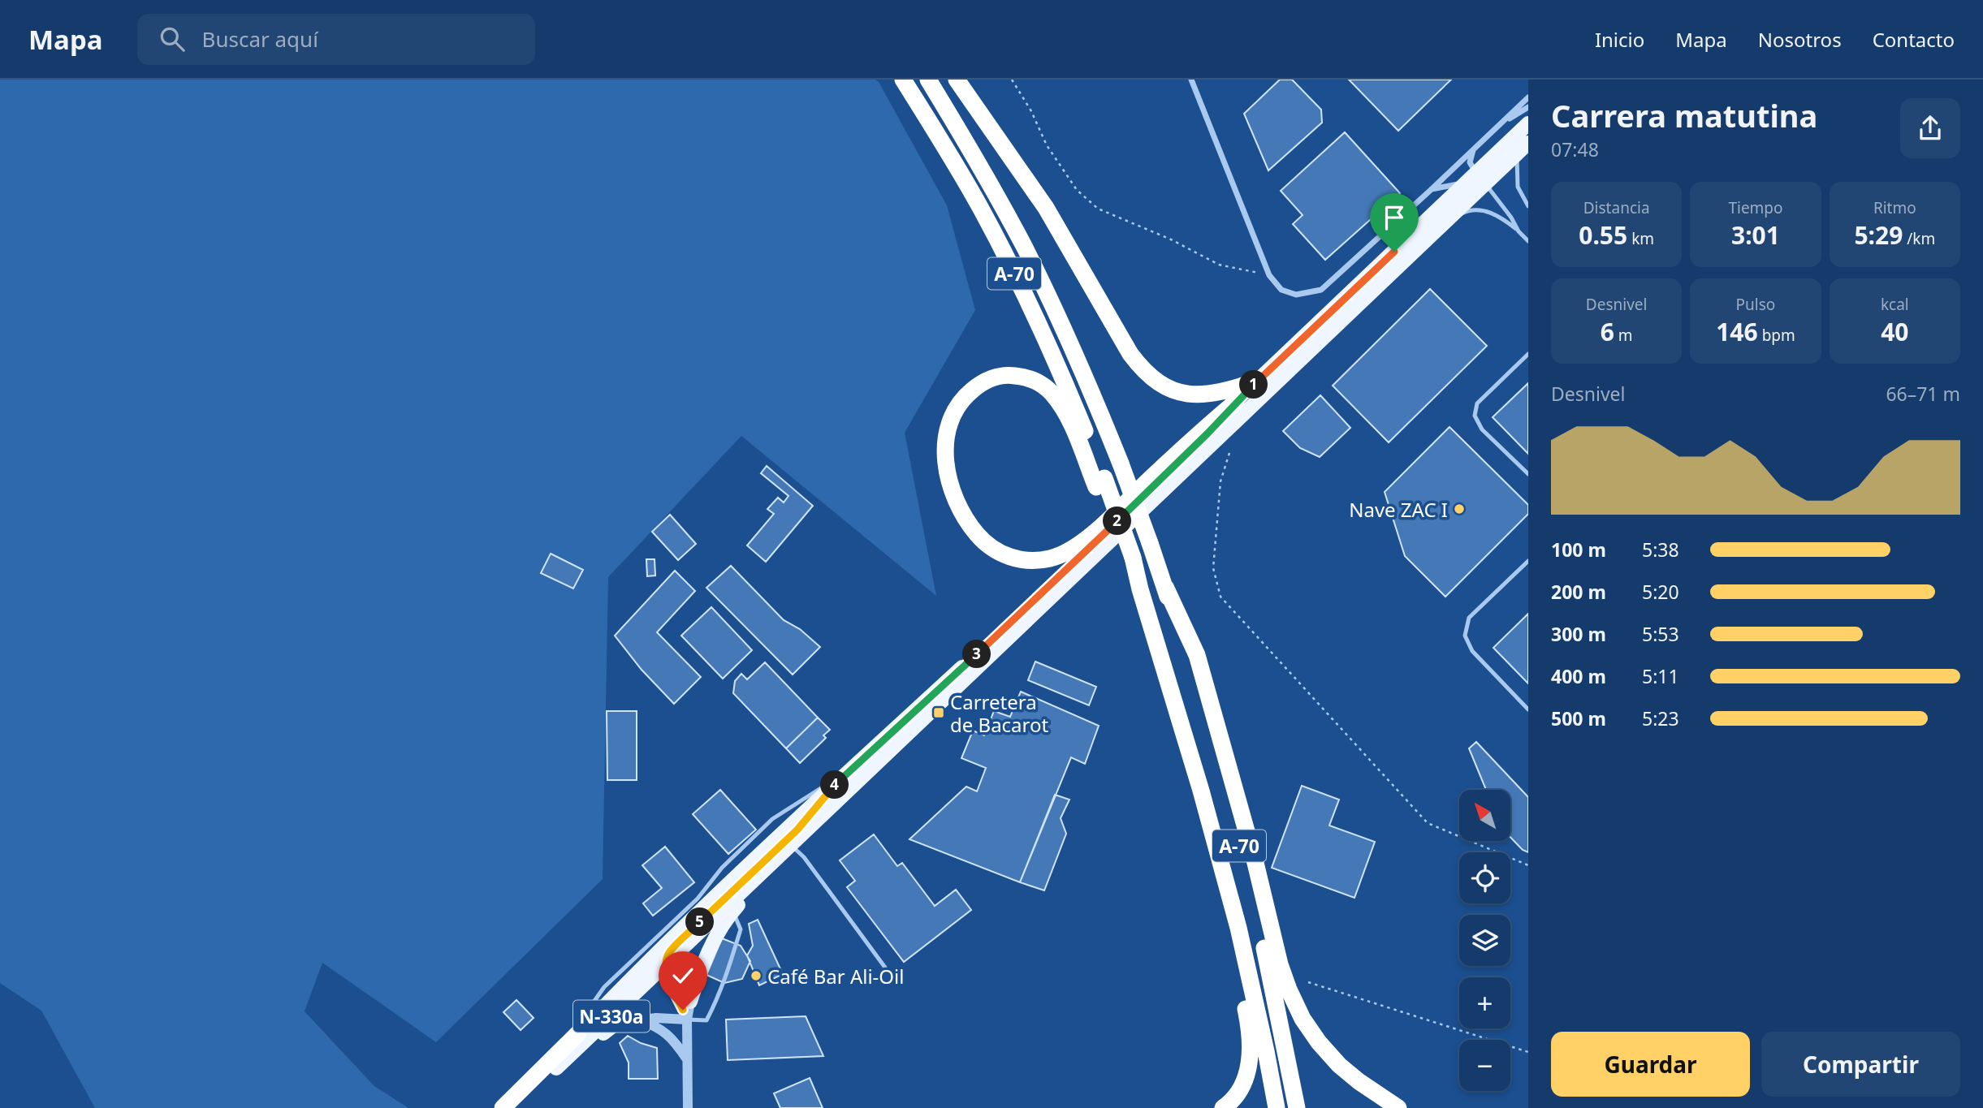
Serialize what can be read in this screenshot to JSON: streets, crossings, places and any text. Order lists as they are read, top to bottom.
{
  "streets": {
    "highway": ["A-70"],
    "main road": ["N-330a"]
  },
  "places": {
    "other": ["Nave ZAC I", "Café Bar Ali-Oil"],
    "transit": ["Carretera de Bacarot"]
  },
  "north": "top left",
  "page": {
    "header": "Mapa",
    "search": "Buscar aquí",
    "nav": [
      "Inicio",
      "Mapa",
      "Nosotros",
      "Contacto"
    ],
    "heading": ["Carrera matutina", "07:48"],
    "stats": [
      ["Distancia", "0.55 km"],
      ["Tiempo", "3:01"],
      ["Ritmo", "5:29 /km"],
      ["Desnivel", "6 m"],
      ["Pulso", "146 bpm"],
      ["kcal", "40"]
    ],
    "chart": ["Desnivel", "66–71 m"],
    "pins": [
      "1",
      "2",
      "3",
      "4",
      "5"
    ],
    "list": [
      {
        "name": "100 m",
        "note": "5:38"
      },
      {
        "name": "200 m",
        "note": "5:20"
      },
      {
        "name": "300 m",
        "note": "5:53"
      },
      {
        "name": "400 m",
        "note": "5:11"
      },
      {
        "name": "500 m",
        "note": "5:23"
      }
    ],
    "map_buttons": ["+", "−"],
    "buttons": ["Guardar", "Compartir"]
  }
}
